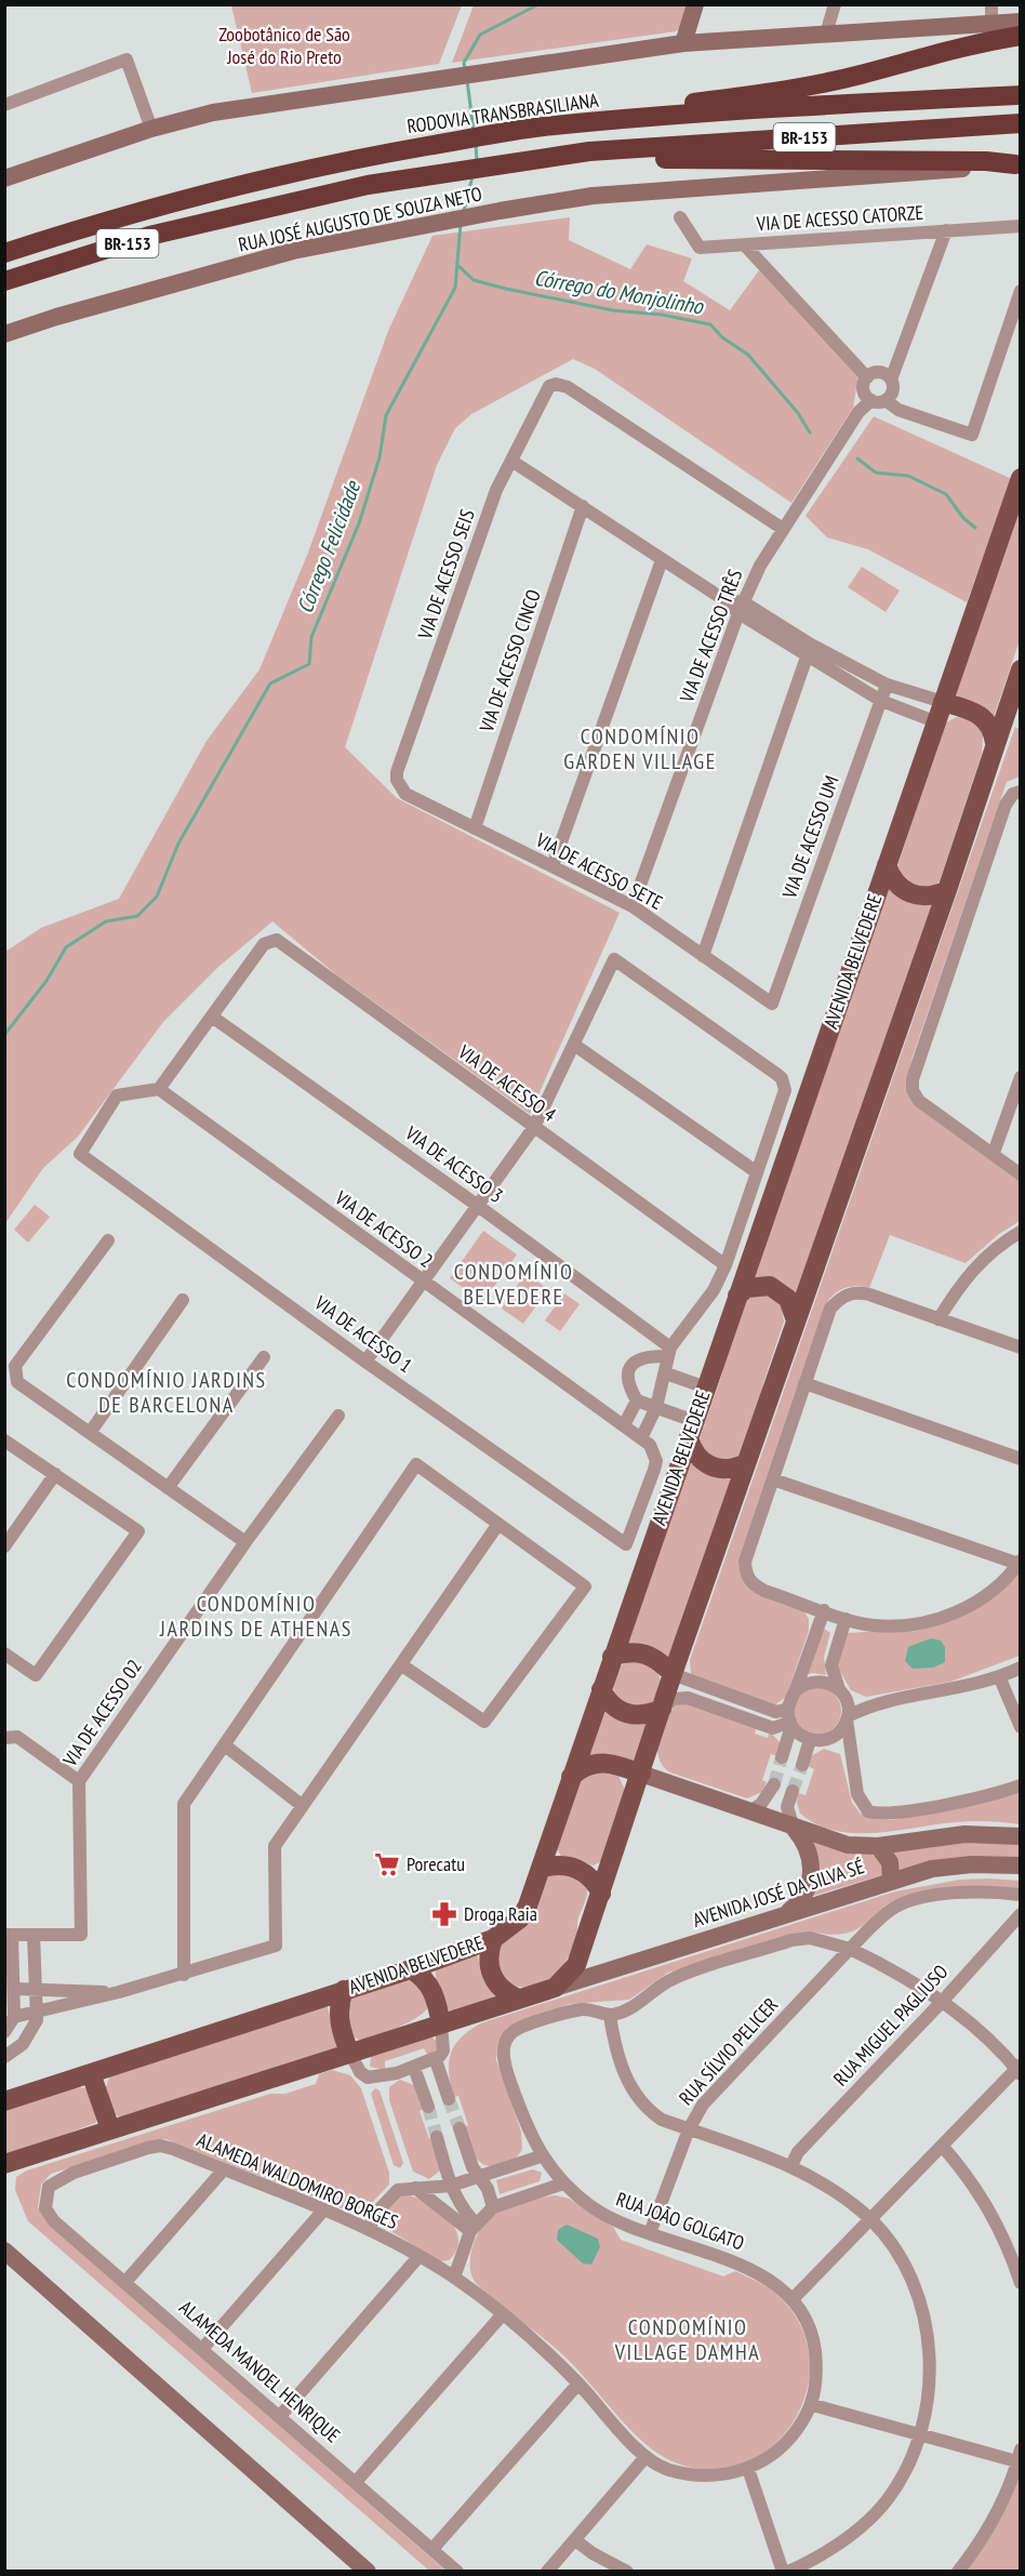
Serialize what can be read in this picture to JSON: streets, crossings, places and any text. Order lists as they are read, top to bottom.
{
  "streets": {
    "highway": ["RODOVIA TRANSBRASILIANA", "BR-153"],
    "main road": ["RUA JOSÉ AUGUSTO DE SOUZA NETO", "AVENIDA BELVEDERE", "AVENIDA JOSÉ DA SILVA SÉ"],
    "street": [
      "VIA DE ACESSO CATORZE",
      "VIA DE ACESSO SEIS",
      "VIA DE ACESSO TRÊS",
      "VIA DE ACESSO CINCO",
      "VIA DE ACESSO UM",
      "VIA DE ACESSO SETE",
      "VIA DE ACESSO 4",
      "VIA DE ACESSO 3",
      "VIA DE ACESSO 2",
      "VIA DE ACESSO 1",
      "VIA DE ACESSO 02",
      "RUA MIGUEL PAGLIUSO",
      "RUA SÍLVIO PELICER",
      "ALAMEDA WALDOMIRO BORGES",
      "RUA JOÃO GOLGATO",
      "ALAMEDA MANOEL HENRIQUE"
    ]
  },
  "crossings": [
    ["VIA DE ACESSO SEIS", "VIA DE ACESSO TRÊS"],
    ["VIA DE ACESSO SEIS", "VIA DE ACESSO SETE"],
    ["VIA DE ACESSO TRÊS", "VIA DE ACESSO SETE"],
    ["VIA DE ACESSO CINCO", "VIA DE ACESSO SETE"],
    ["VIA DE ACESSO UM", "VIA DE ACESSO SETE"],
    ["VIA DE ACESSO 4", "VIA DE ACESSO 3"],
    ["VIA DE ACESSO 2", "VIA DE ACESSO 1"],
    ["RUA SÍLVIO PELICER", "RUA JOÃO GOLGATO"],
    ["ALAMEDA WALDOMIRO BORGES", "RUA JOÃO GOLGATO"],
    ["ALAMEDA WALDOMIRO BORGES", "ALAMEDA MANOEL HENRIQUE"]
  ],
  "districts": [
    "CONDOMÍNIO GARDEN VILLAGE",
    "CONDOMÍNIO BELVEDERE",
    "CONDOMÍNIO JARDINS DE BARCELONA",
    "CONDOMÍNIO JARDINS DE ATHENAS",
    "CONDOMÍNIO VILLAGE DAMHA"
  ],
  "water": ["Córrego do Monjolinho", "Córrego Felicidade"],
  "parks": ["Zoobotânico de São José do Rio Preto"],
  "places": {
    "supermarket": ["Porecatu"],
    "pharmacy": ["Droga Raia"]
  }
}
